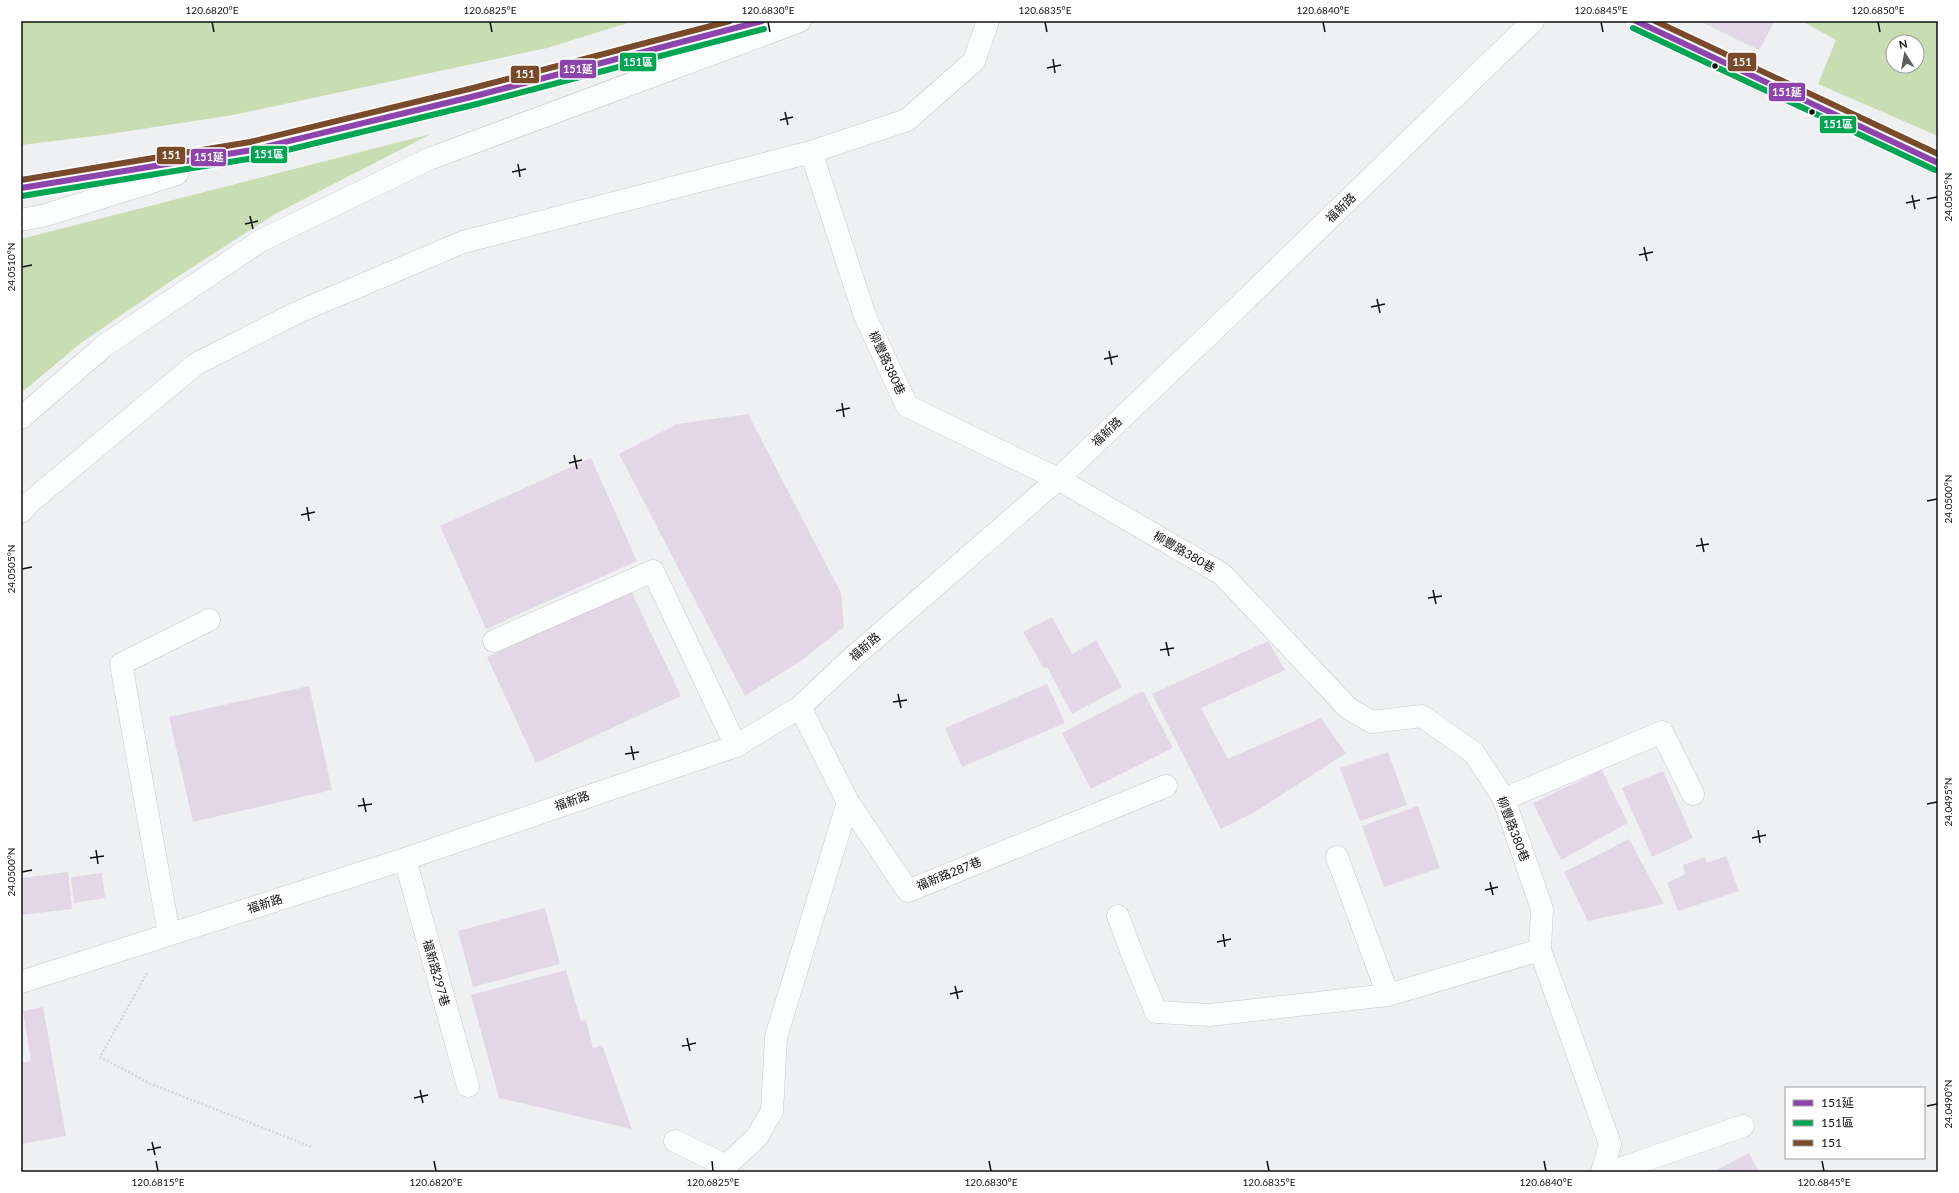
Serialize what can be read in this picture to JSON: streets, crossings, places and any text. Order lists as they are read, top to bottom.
{
  "streets": {
    "main road": [
      "福新路",
      "柳豐路380巷",
      "福新路287巷",
      "福新路297巷"
    ]
  },
  "crossings": [
    ["福新路", "柳豐路380巷"],
    ["福新路", "福新路287巷"],
    ["福新路", "福新路297巷"]
  ],
  "lines": ["transit line 151延", "transit line 151", "transit line 151區"],
  "legend": ["151延", "151區", "151"],
  "north": "top",
  "coordinates": [
    "120.6820°E",
    "120.6825°E",
    "120.6830°E",
    "120.6835°E",
    "120.6840°E",
    "120.6845°E",
    "120.6850°E",
    "24.0505°N",
    "24.0510°N",
    "24.0500°N",
    "24.0495°N",
    "24.0490°N",
    "120.6815°E"
  ]
}
